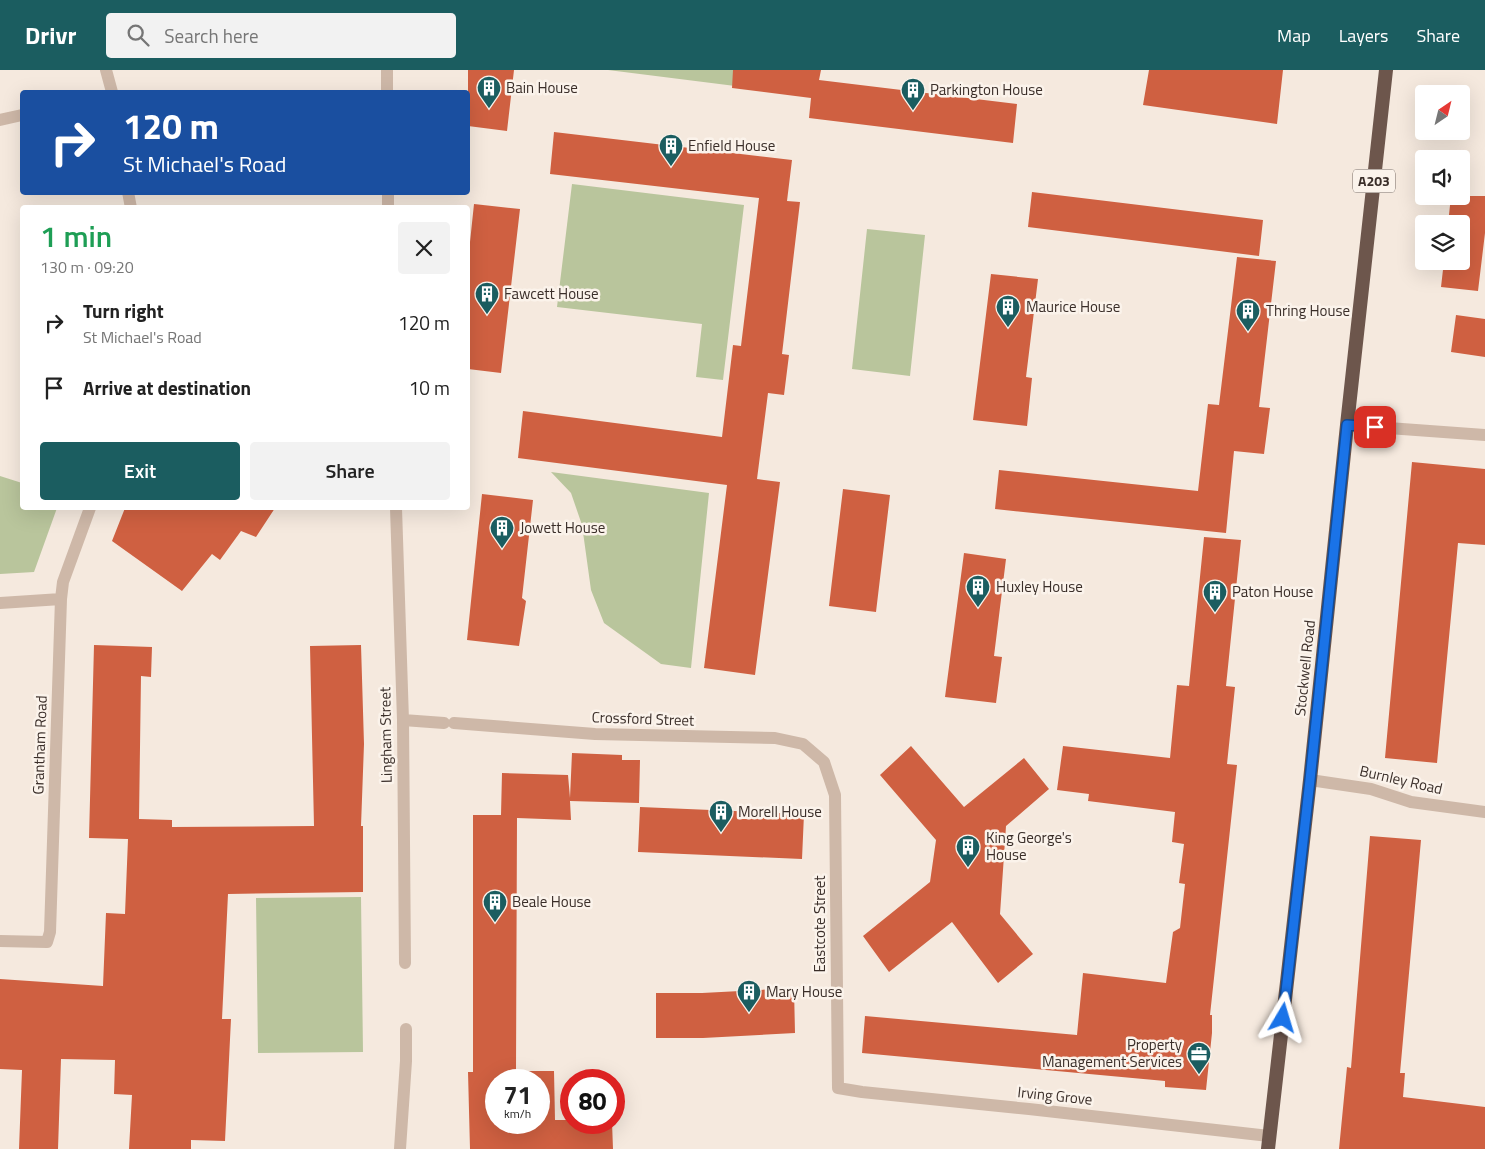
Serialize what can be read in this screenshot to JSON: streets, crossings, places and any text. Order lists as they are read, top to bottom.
{
  "streets": {
    "highway": ["A203", "Stockwell Road"],
    "street": [
      "Crossford Street",
      "Lingham Street",
      "Grantham Road",
      "Burnley Road",
      "Eastcote Street",
      "Irving Grove"
    ]
  },
  "crossings": [
    ["Stockwell Road", "Burnley Road"],
    ["Stockwell Road", "Irving Grove"],
    ["Crossford Street", "Lingham Street"],
    ["Crossford Street", "Eastcote Street"],
    ["Eastcote Street", "Irving Grove"]
  ],
  "places": {
    "building": [
      "Bain House",
      "Parkington House",
      "Enfield House",
      "Fawcett House",
      "Maurice House",
      "Thring House",
      "Jowett House",
      "Huxley House",
      "Paton House",
      "Morell House",
      "King George's House",
      "Beale House",
      "Mary House"
    ],
    "office": ["Property Management Services"]
  },
  "north": "top right",
  "page": {
    "header": "Drivr",
    "search": "Search here",
    "nav": ["Map", "Layers", "Share"],
    "turn": ["120 m", "St Michael's Road"],
    "heading": ["1 min", "130 m · 09:20"],
    "list": [
      {
        "name": "Turn right",
        "note": "St Michael's Road",
        "value": "120 m"
      },
      {
        "name": "Arrive at destination",
        "value": "10 m"
      }
    ],
    "buttons": ["Exit", "Share"],
    "speed": "71 km/h",
    "limit": "80"
  }
}
